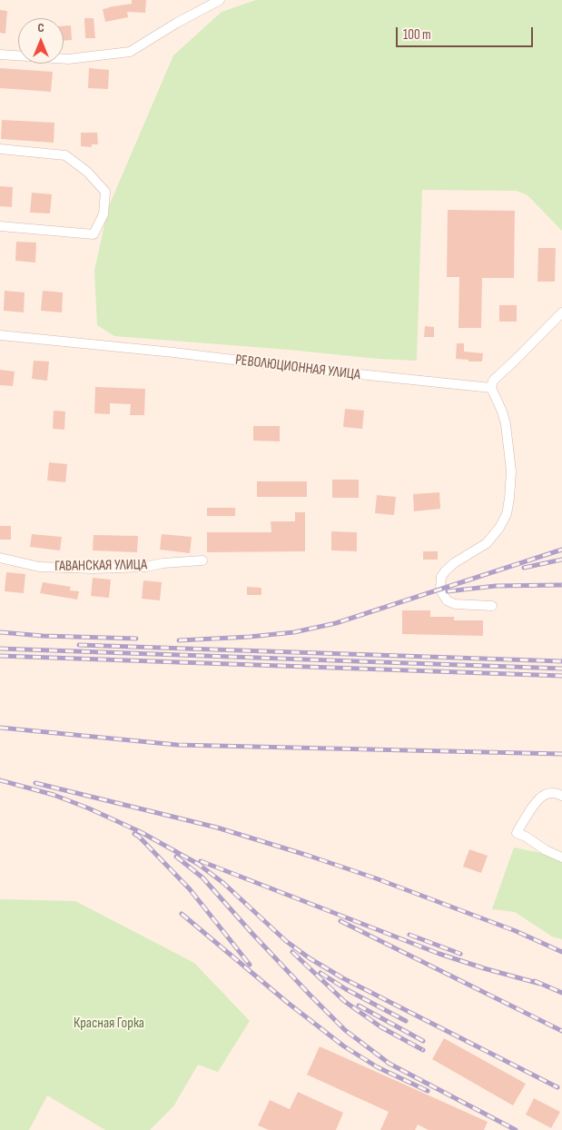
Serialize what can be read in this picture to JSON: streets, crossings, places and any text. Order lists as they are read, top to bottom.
{
  "streets": {
    "street": ["РЕВОЛЮЦИОННАЯ УЛИЦА", "ГАВАНСКАЯ УЛИЦА"]
  },
  "parks": ["Красная Горка"],
  "scale_bar": "100 m",
  "north": "top"
}
